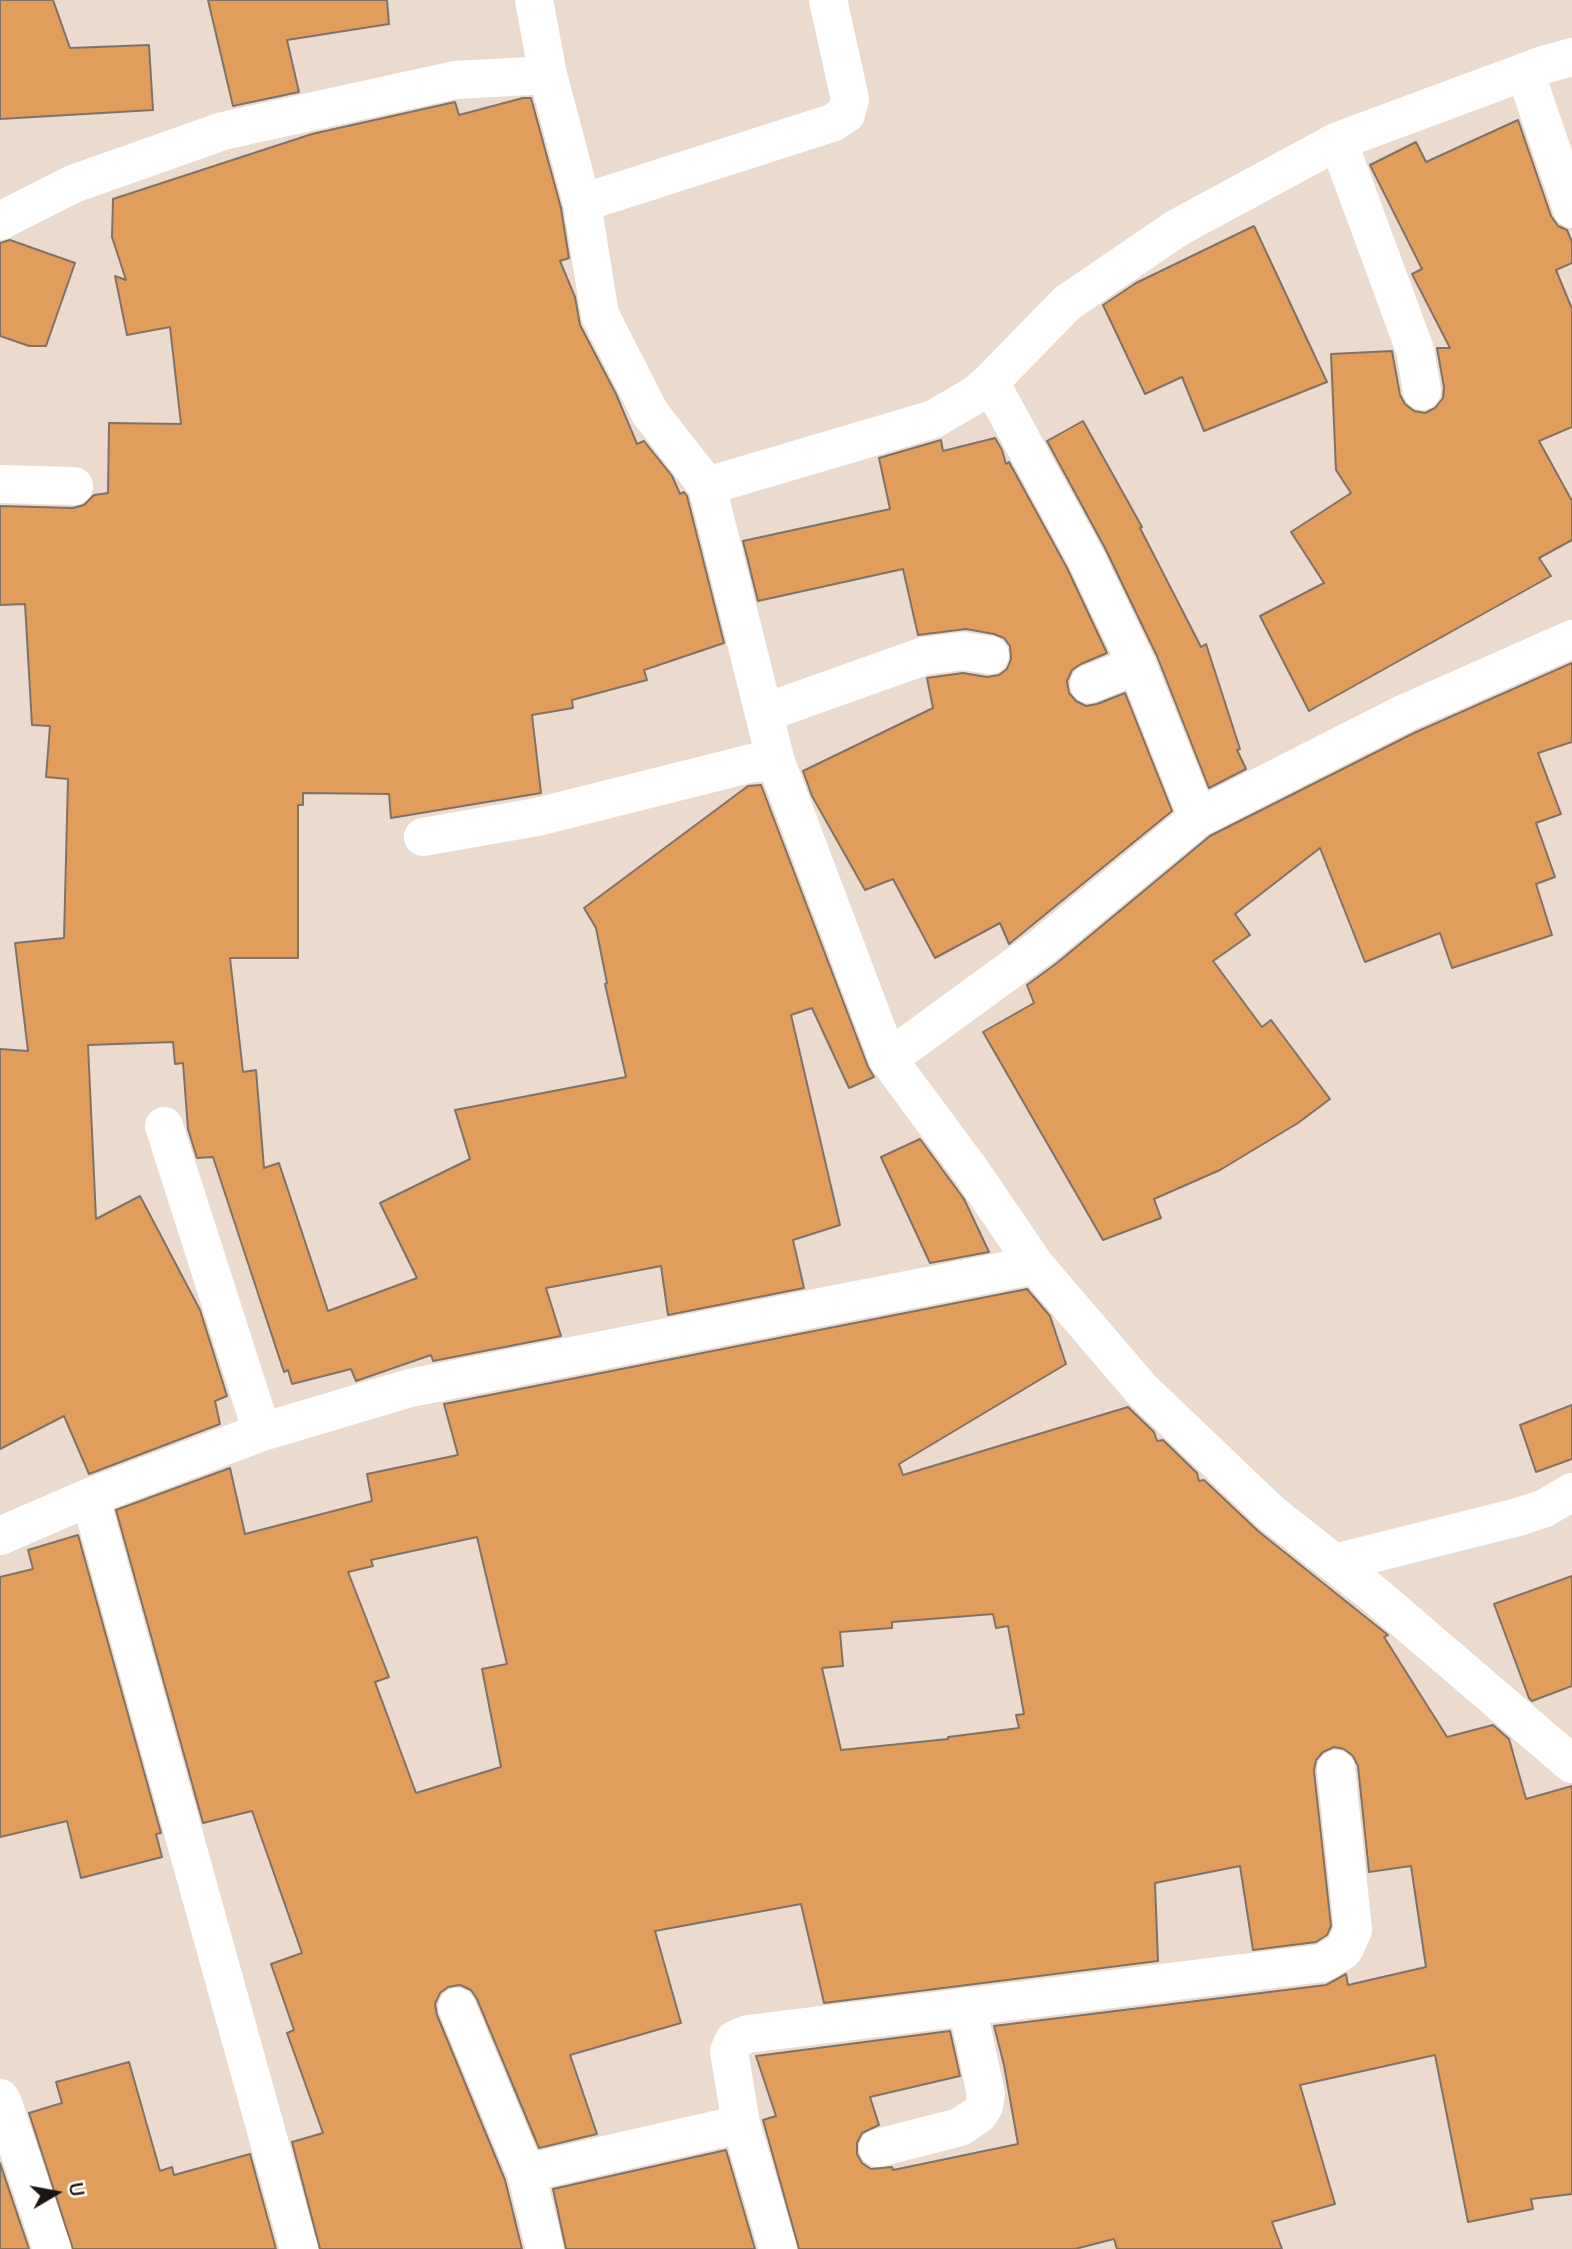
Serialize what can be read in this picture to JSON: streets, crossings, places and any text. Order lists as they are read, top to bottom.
{
  "north": "right"
}
